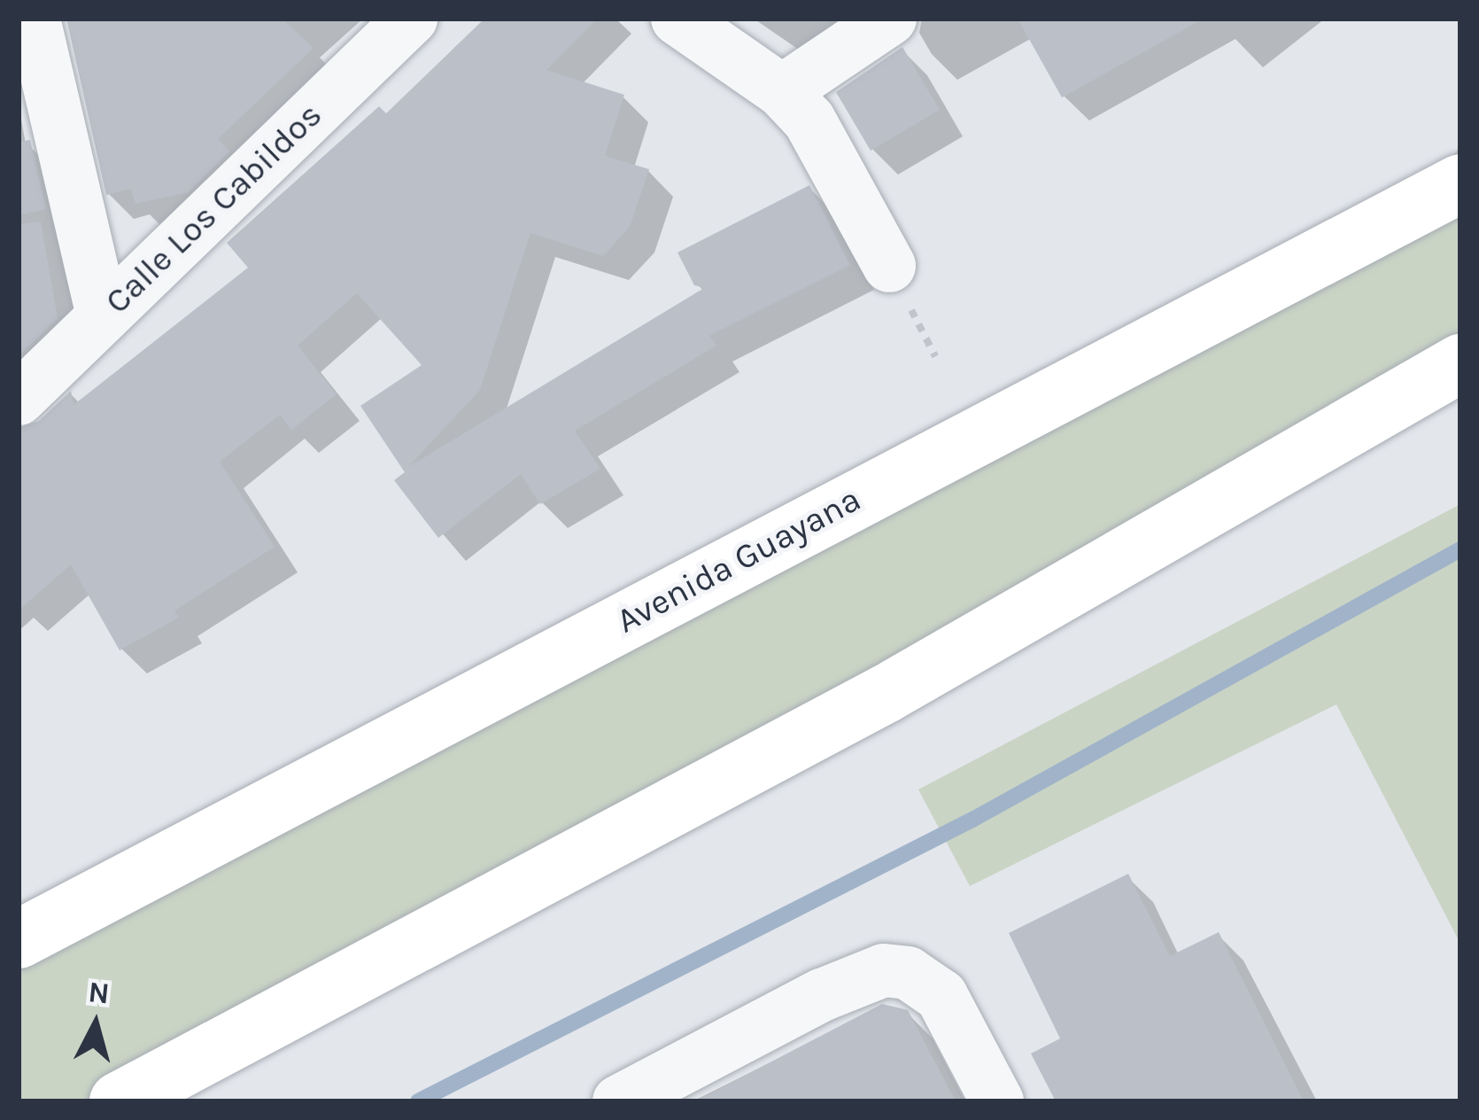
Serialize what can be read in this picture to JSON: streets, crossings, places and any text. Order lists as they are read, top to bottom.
{
  "streets": {
    "highway": ["Avenida Guayana"],
    "street": ["Calle Los Cabildos"]
  },
  "north": "top"
}
